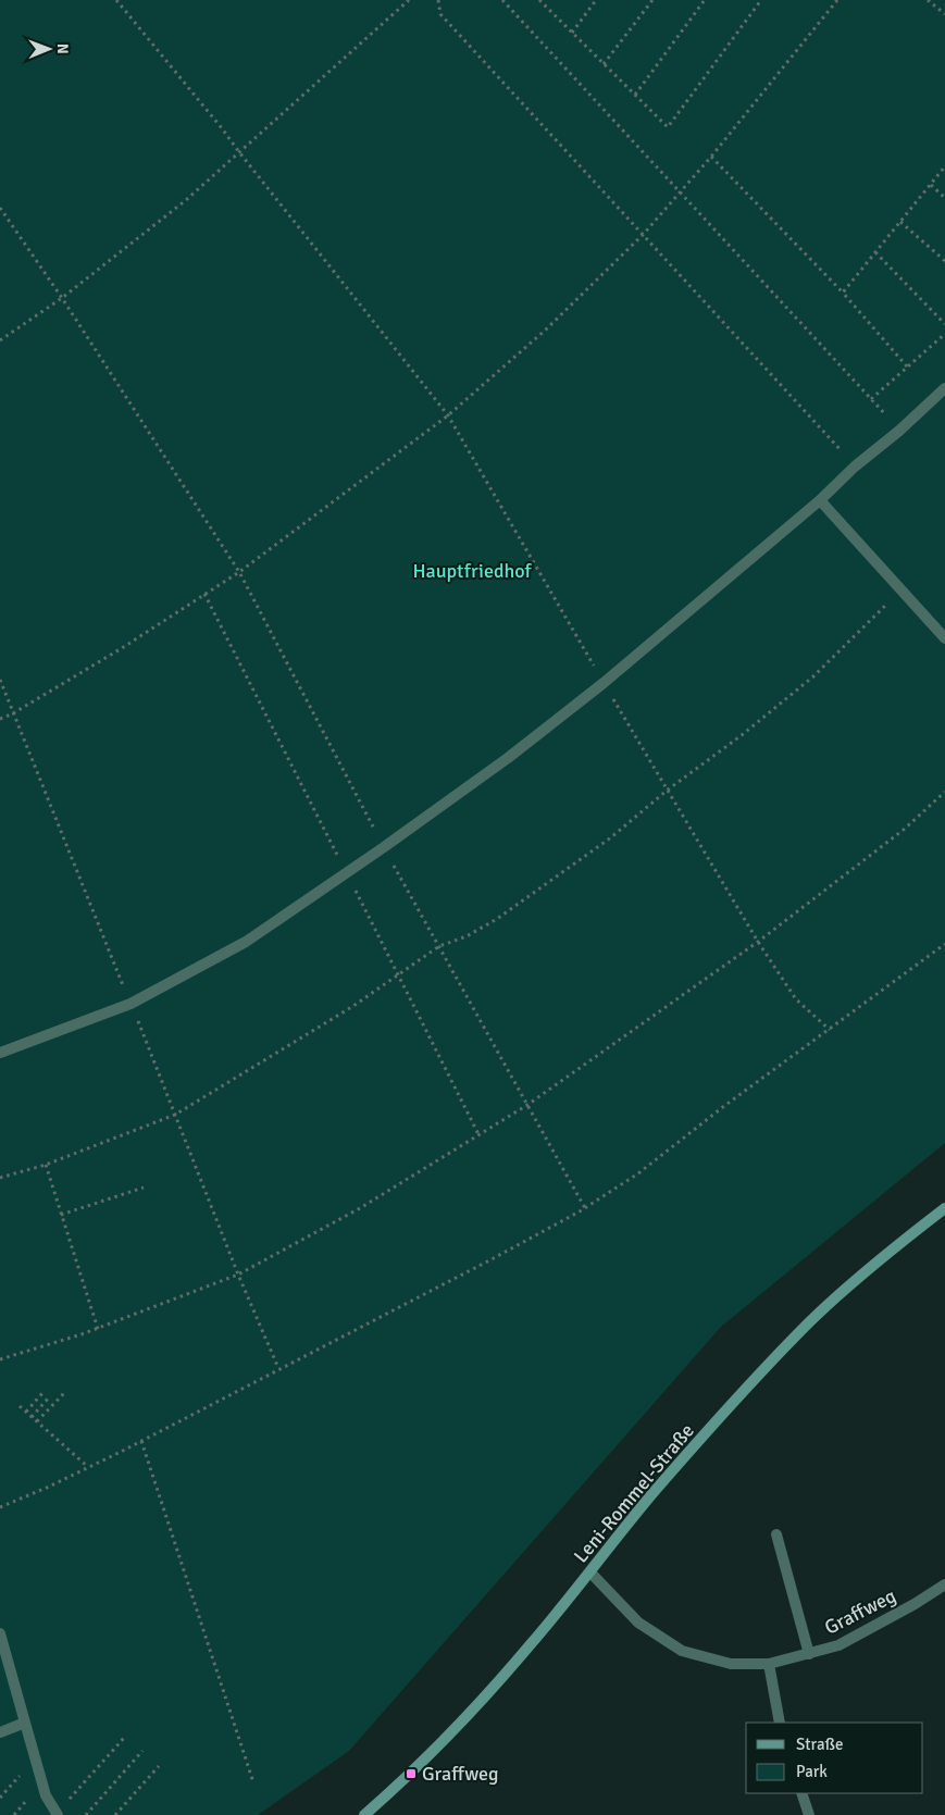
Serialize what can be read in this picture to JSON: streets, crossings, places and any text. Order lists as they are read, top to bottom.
{
  "streets": {
    "main road": ["Leni-Rommel-Straße"],
    "street": ["Graffweg"]
  },
  "crossings": [
    ["Leni-Rommel-Straße", "Graffweg"]
  ],
  "parks": ["Hauptfriedhof"],
  "places": {
    "transit": ["Graffweg"]
  },
  "legend": ["Straße", "Park"],
  "north": "right"
}
